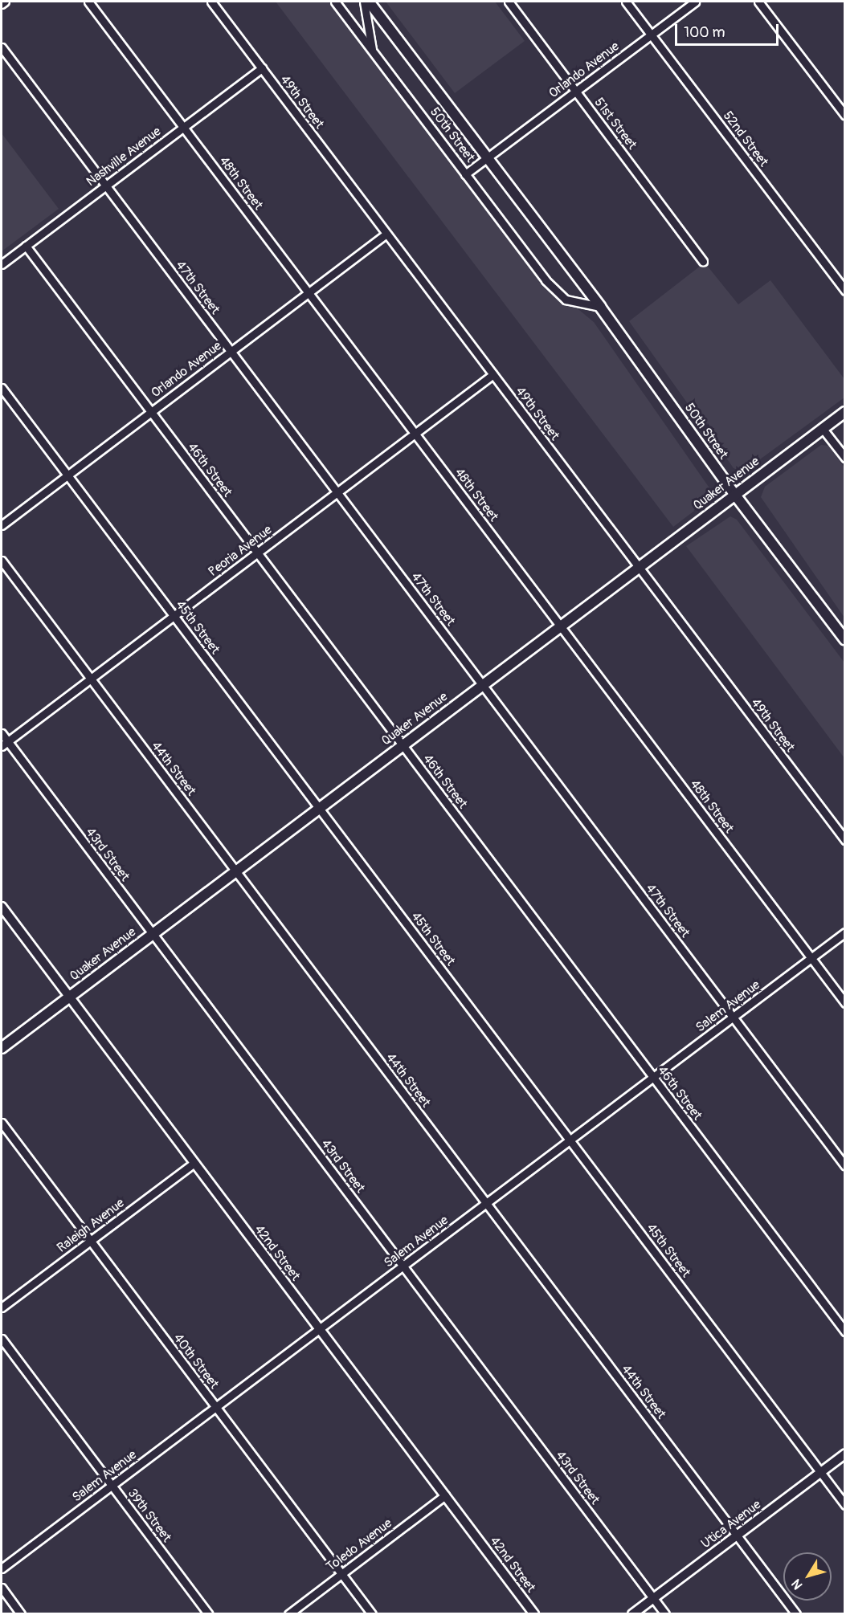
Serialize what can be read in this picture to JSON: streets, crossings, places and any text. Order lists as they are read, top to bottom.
{
  "streets": {
    "main road": ["50th Street", "Quaker Avenue"],
    "street": [
      "Orlando Avenue",
      "49th Street",
      "51st Street",
      "52nd Street",
      "Nashville Avenue",
      "48th Street",
      "47th Street",
      "46th Street",
      "Peoria Avenue",
      "45th Street",
      "44th Street",
      "43rd Street",
      "Salem Avenue",
      "Raleigh Avenue",
      "42nd Street",
      "40th Street",
      "39th Street",
      "Utica Avenue",
      "Toledo Avenue"
    ]
  },
  "crossings": [
    ["Orlando Avenue", "49th Street"],
    ["Orlando Avenue", "51st Street"],
    ["Orlando Avenue", "50th Street"],
    ["Orlando Avenue", "52nd Street"],
    ["Orlando Avenue", "48th Street"],
    ["Orlando Avenue", "47th Street"],
    ["Orlando Avenue", "46th Street"],
    ["Orlando Avenue", "45th Street"],
    ["49th Street", "Nashville Avenue"],
    ["49th Street", "Quaker Avenue"],
    ["49th Street", "Peoria Avenue"],
    ["50th Street", "Quaker Avenue"],
    ["Nashville Avenue", "48th Street"],
    ["Nashville Avenue", "47th Street"],
    ["Nashville Avenue", "46th Street"],
    ["48th Street", "Quaker Avenue"],
    ["48th Street", "Peoria Avenue"],
    ["48th Street", "Salem Avenue"],
    ["47th Street", "Quaker Avenue"],
    ["47th Street", "Peoria Avenue"],
    ["47th Street", "Salem Avenue"],
    ["46th Street", "Quaker Avenue"],
    ["46th Street", "Peoria Avenue"],
    ["46th Street", "Salem Avenue"],
    ["Quaker Avenue", "45th Street"],
    ["Quaker Avenue", "44th Street"],
    ["Quaker Avenue", "43rd Street"],
    ["Quaker Avenue", "42nd Street"],
    ["Peoria Avenue", "45th Street"],
    ["Peoria Avenue", "44th Street"],
    ["Peoria Avenue", "43rd Street"],
    ["45th Street", "Salem Avenue"],
    ["45th Street", "Utica Avenue"],
    ["44th Street", "Salem Avenue"],
    ["44th Street", "Utica Avenue"],
    ["43rd Street", "Salem Avenue"],
    ["43rd Street", "Utica Avenue"],
    ["Salem Avenue", "42nd Street"],
    ["Salem Avenue", "40th Street"],
    ["Salem Avenue", "39th Street"],
    ["Raleigh Avenue", "42nd Street"],
    ["Raleigh Avenue", "40th Street"],
    ["42nd Street", "Toledo Avenue"],
    ["40th Street", "Toledo Avenue"]
  ],
  "scale_bar": "100 m",
  "north": "bottom left"
}
